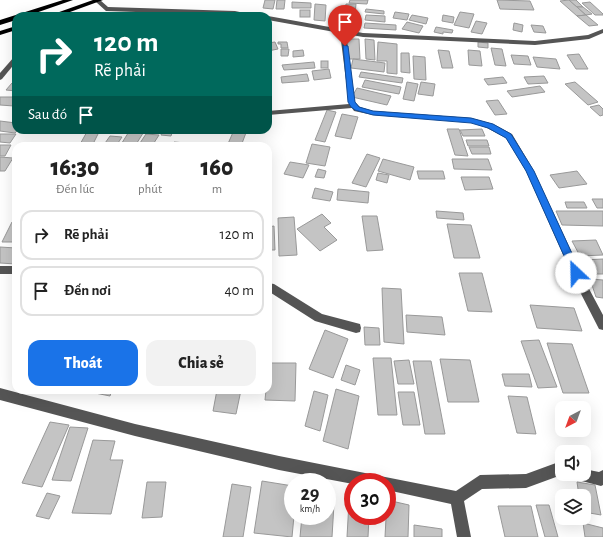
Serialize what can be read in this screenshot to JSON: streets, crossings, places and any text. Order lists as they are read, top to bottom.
{
  "north": "bottom left",
  "page": {
    "turn": ["120 m", "Rẽ phải"],
    "then": "Sau đó",
    "eta": [
      "16:30",
      "Đến lúc",
      "1",
      "phút",
      "160",
      "m"
    ],
    "list": [
      {
        "name": "Rẽ phải",
        "value": "120 m"
      },
      {
        "name": "Đến nơi",
        "value": "40 m"
      }
    ],
    "buttons": ["Thoát", "Chia sẻ"],
    "speed": "29 km/h",
    "limit": "30"
  }
}
